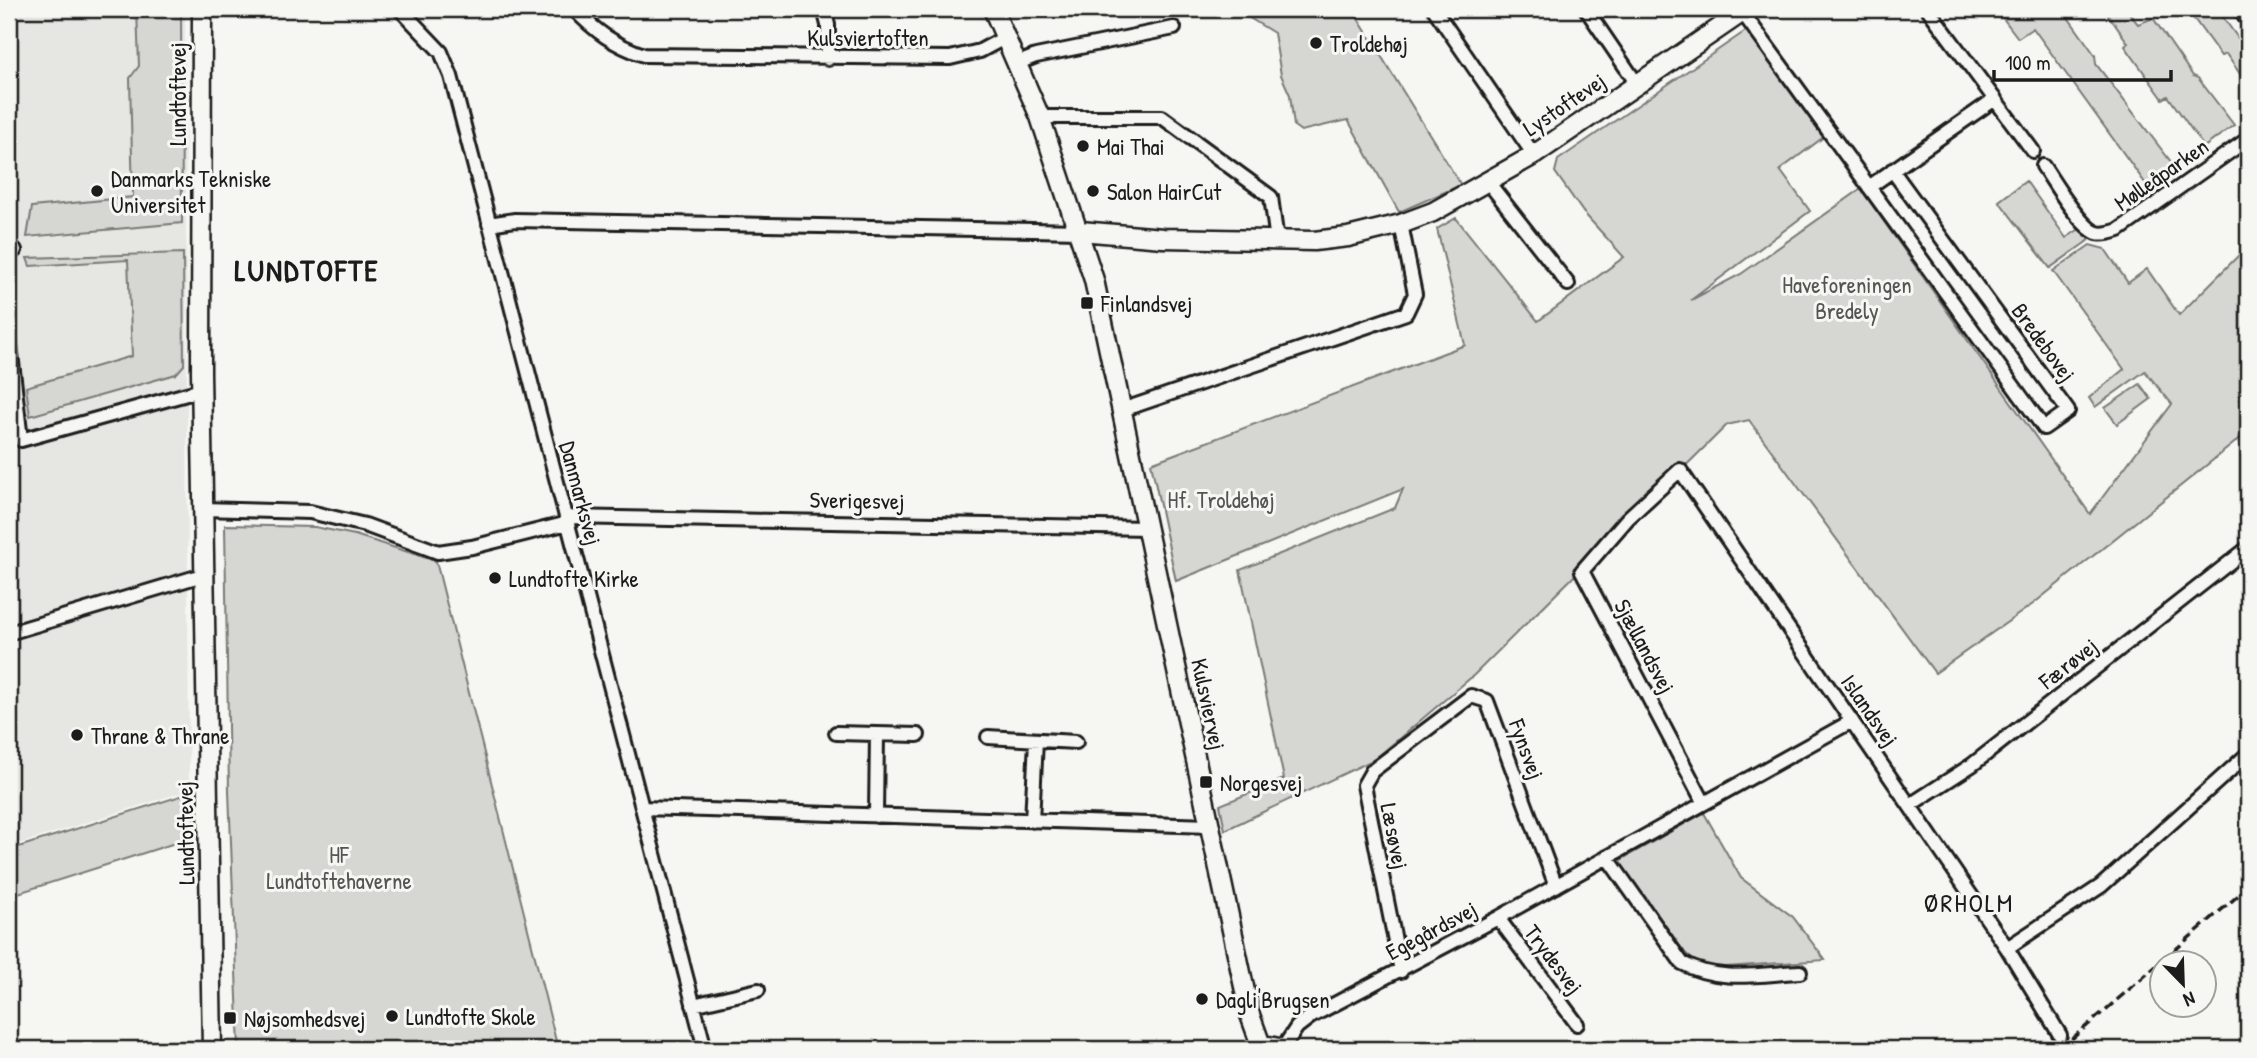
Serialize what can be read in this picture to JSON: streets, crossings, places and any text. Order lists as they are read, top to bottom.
{
  "streets": {
    "street": [
      "Kulsviertoften",
      "Lundtoftevej",
      "Lystoftevej",
      "Mølleåparken",
      "Bredebovej",
      "Danmarksvej",
      "Sverigesvej",
      "Sjællandsvej",
      "Færøvej",
      "Kulsviervej",
      "Islandsvej",
      "Fynsvej",
      "Læsøvej",
      "Egegårdsvej",
      "Trydesvej"
    ]
  },
  "crossings": [
    ["Kulsviertoften", "Kulsviervej"],
    ["Lundtoftevej", "Sverigesvej"],
    ["Lystoftevej", "Bredebovej"],
    ["Lystoftevej", "Kulsviervej"],
    ["Danmarksvej", "Sverigesvej"],
    ["Sverigesvej", "Kulsviervej"],
    ["Sjællandsvej", "Islandsvej"],
    ["Sjællandsvej", "Egegårdsvej"],
    ["Færøvej", "Islandsvej"],
    ["Islandsvej", "Egegårdsvej"],
    ["Fynsvej", "Læsøvej"],
    ["Fynsvej", "Egegårdsvej"],
    ["Læsøvej", "Egegårdsvej"],
    ["Egegårdsvej", "Trydesvej"]
  ],
  "districts": ["LUNDTOFTE", "ØRHOLM"],
  "parks": ["Haveforeningen Bredely", "Hf. Troldehøj", "HF Lundtoftehaverne"],
  "places": {
    "other": [
      "Troldehøj",
      "Mai Thai",
      "Danmarks Tekniske Universitet",
      "Salon HairCut",
      "Lundtofte Kirke",
      "Thrane & Thrane",
      "Dagli'Brugsen",
      "Lundtofte Skole"
    ],
    "transit": ["Finlandsvej", "Norgesvej", "Nøjsomhedsvej"]
  },
  "scale_bar": "100 m",
  "north": "bottom right"
}
